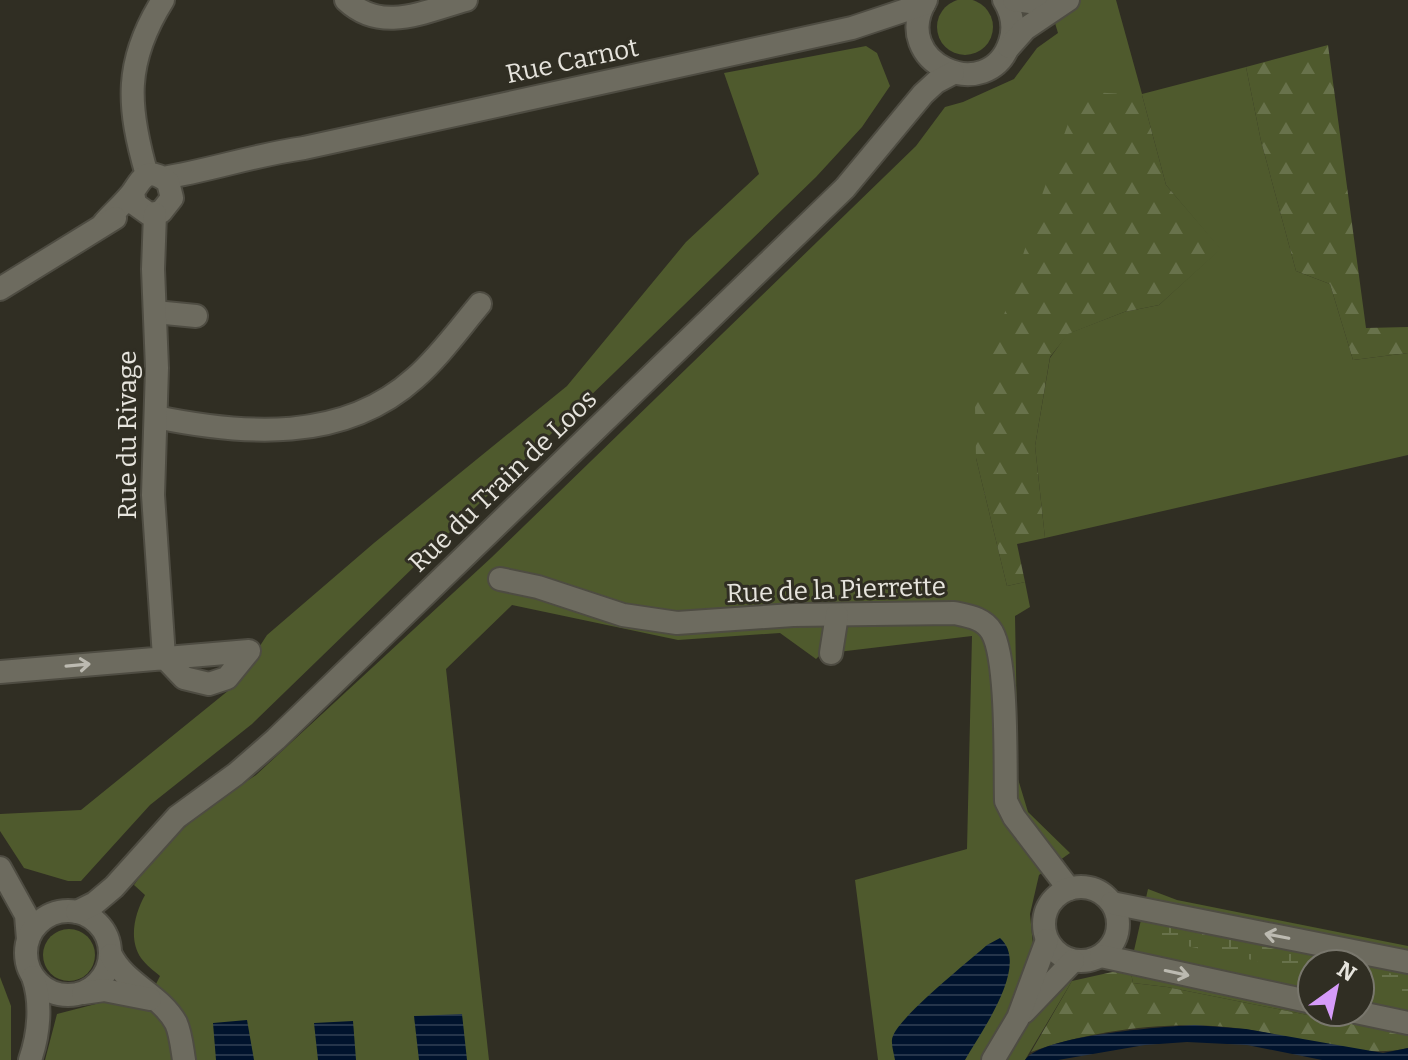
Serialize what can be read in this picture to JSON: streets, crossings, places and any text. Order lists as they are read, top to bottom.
{
  "streets": {
    "street": [
      "Rue Carnot",
      "Rue du Rivage",
      "Rue du Train de Loos",
      "Rue de la Pierrette"
    ]
  },
  "crossings": [
    ["Rue Carnot", "Rue du Rivage"],
    ["Rue Carnot", "Rue du Train de Loos"]
  ],
  "north": "top right"
}
